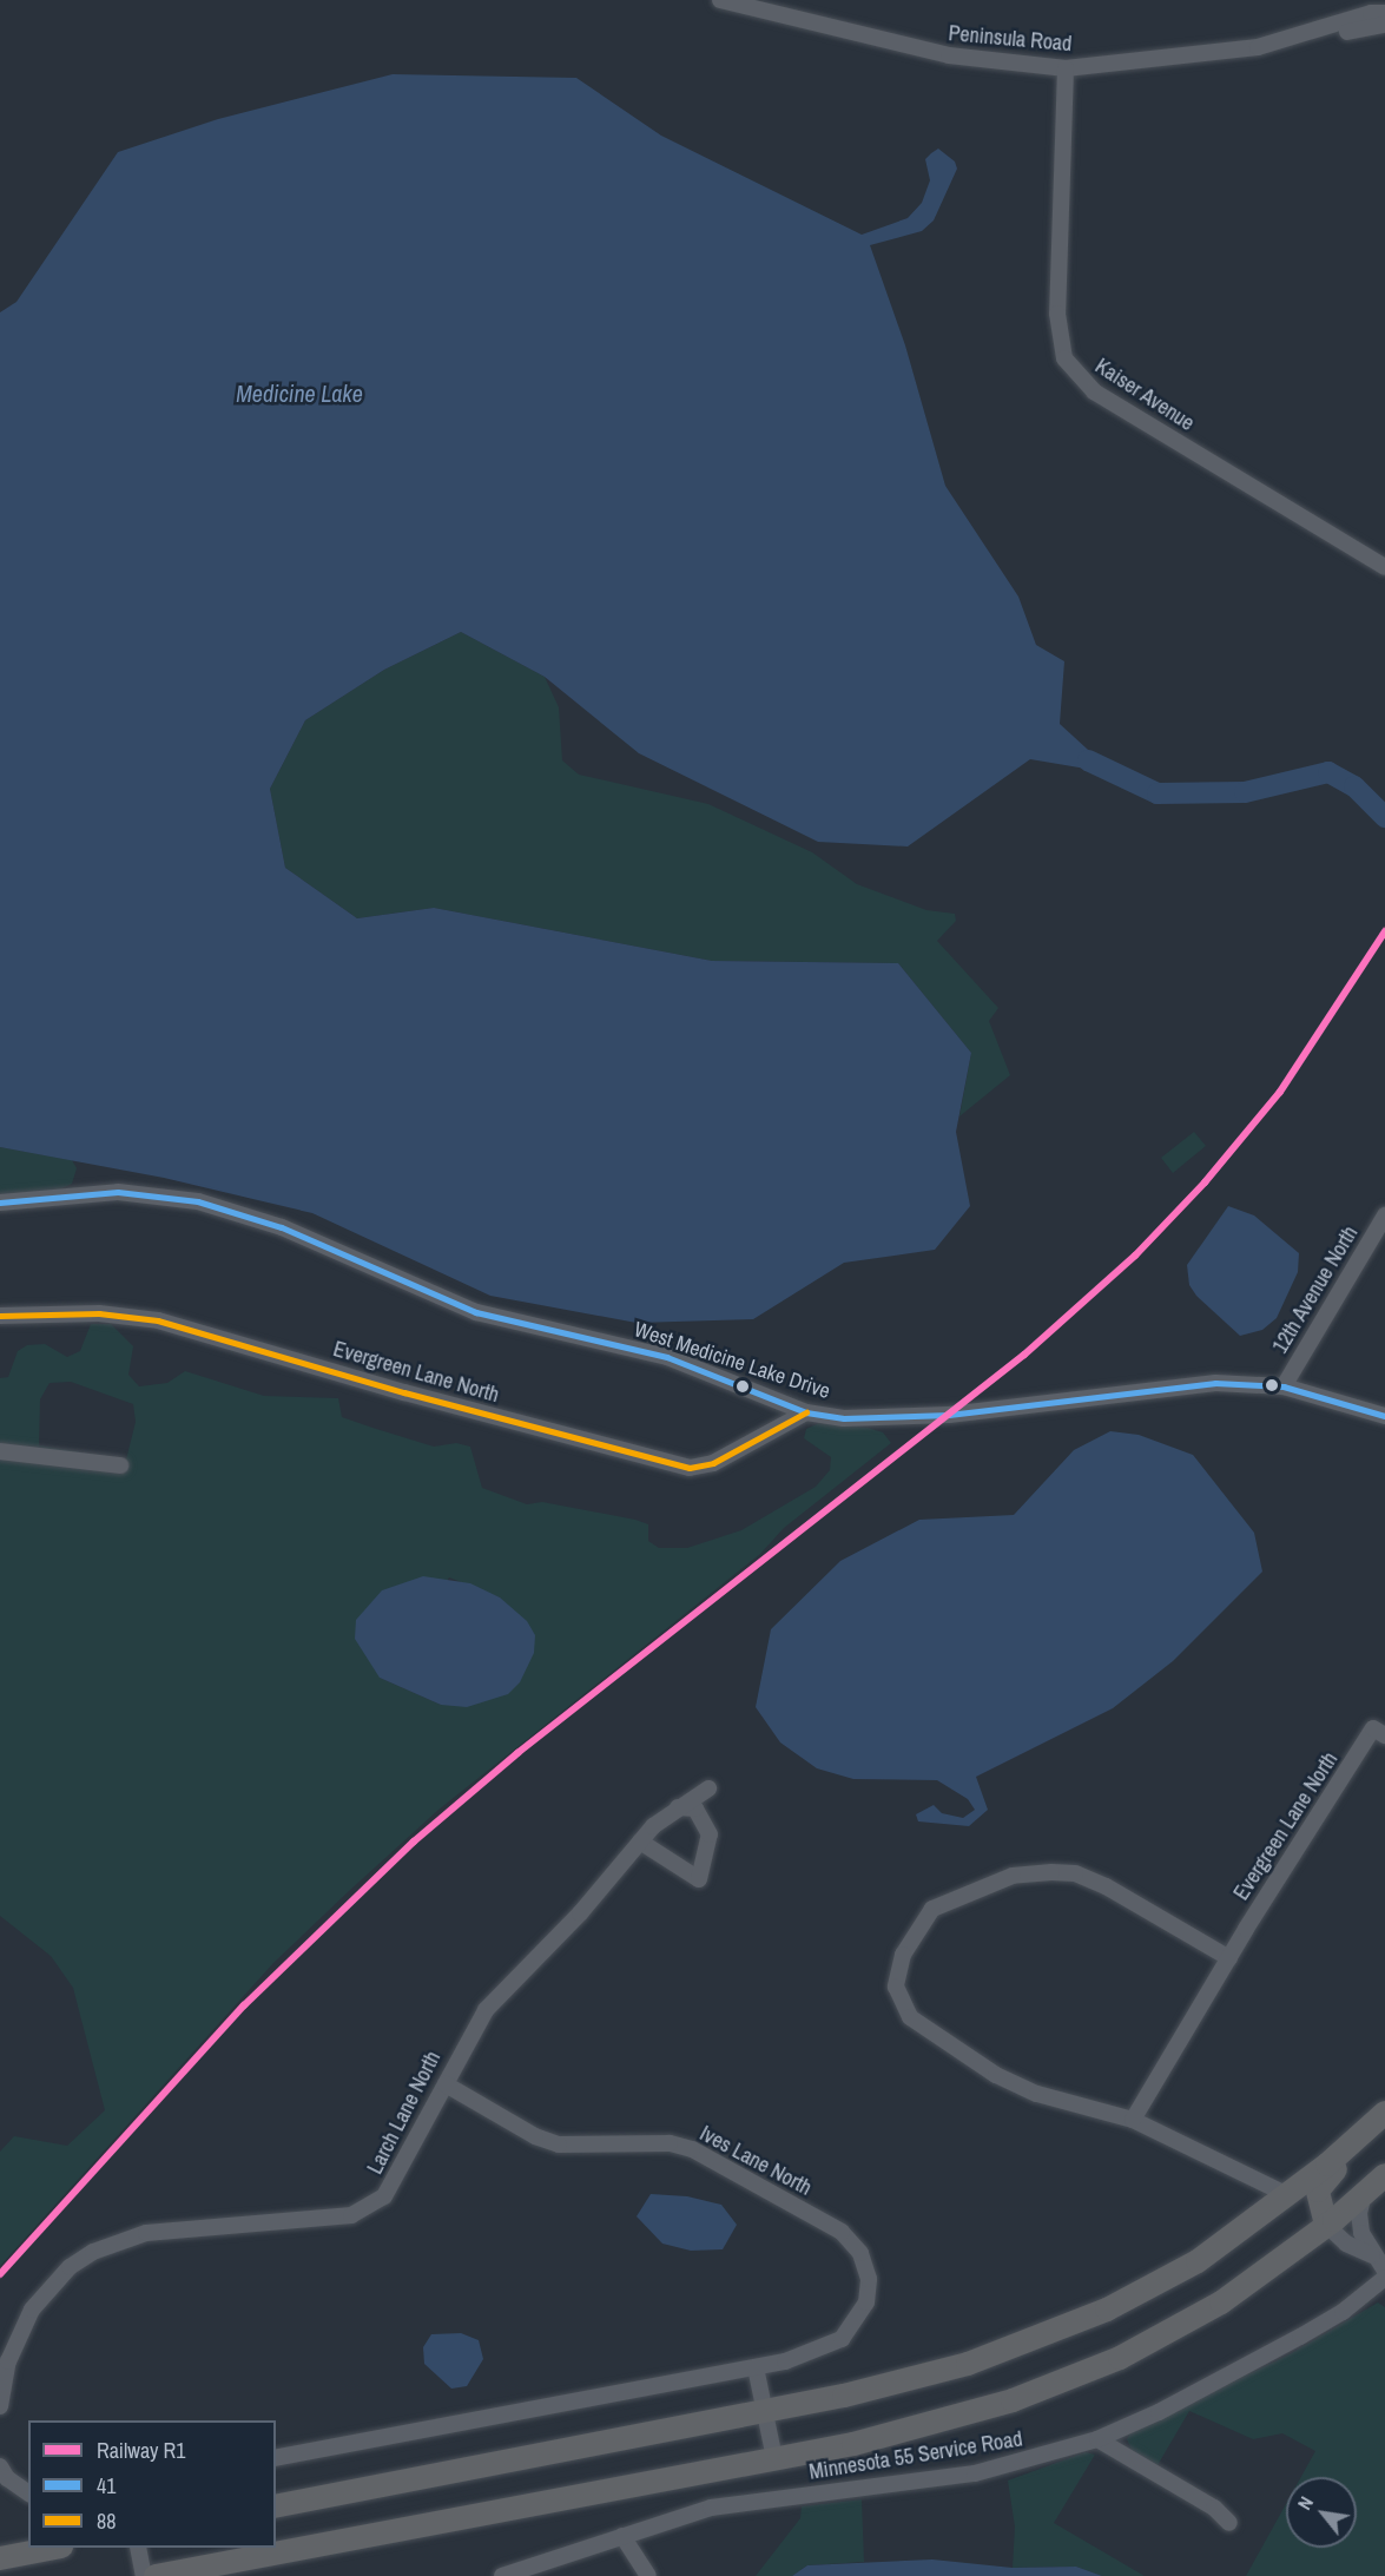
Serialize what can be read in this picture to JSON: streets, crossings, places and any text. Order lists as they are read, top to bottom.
{
  "streets": {
    "street": [
      "Peninsula Road",
      "Kaiser Avenue",
      "12th Avenue North",
      "West Medicine Lake Drive",
      "Evergreen Lane North",
      "Larch Lane North",
      "Ives Lane North",
      "Minnesota 55 Service Road"
    ]
  },
  "crossings": [
    ["Peninsula Road", "Kaiser Avenue"],
    ["12th Avenue North", "West Medicine Lake Drive"],
    ["West Medicine Lake Drive", "Evergreen Lane North"],
    ["Larch Lane North", "Ives Lane North"]
  ],
  "water": ["Medicine Lake"],
  "lines": ["rail line R1", "transit line 41", "transit line 88"],
  "legend": ["Railway R1", "41", "88"],
  "north": "top left"
}
